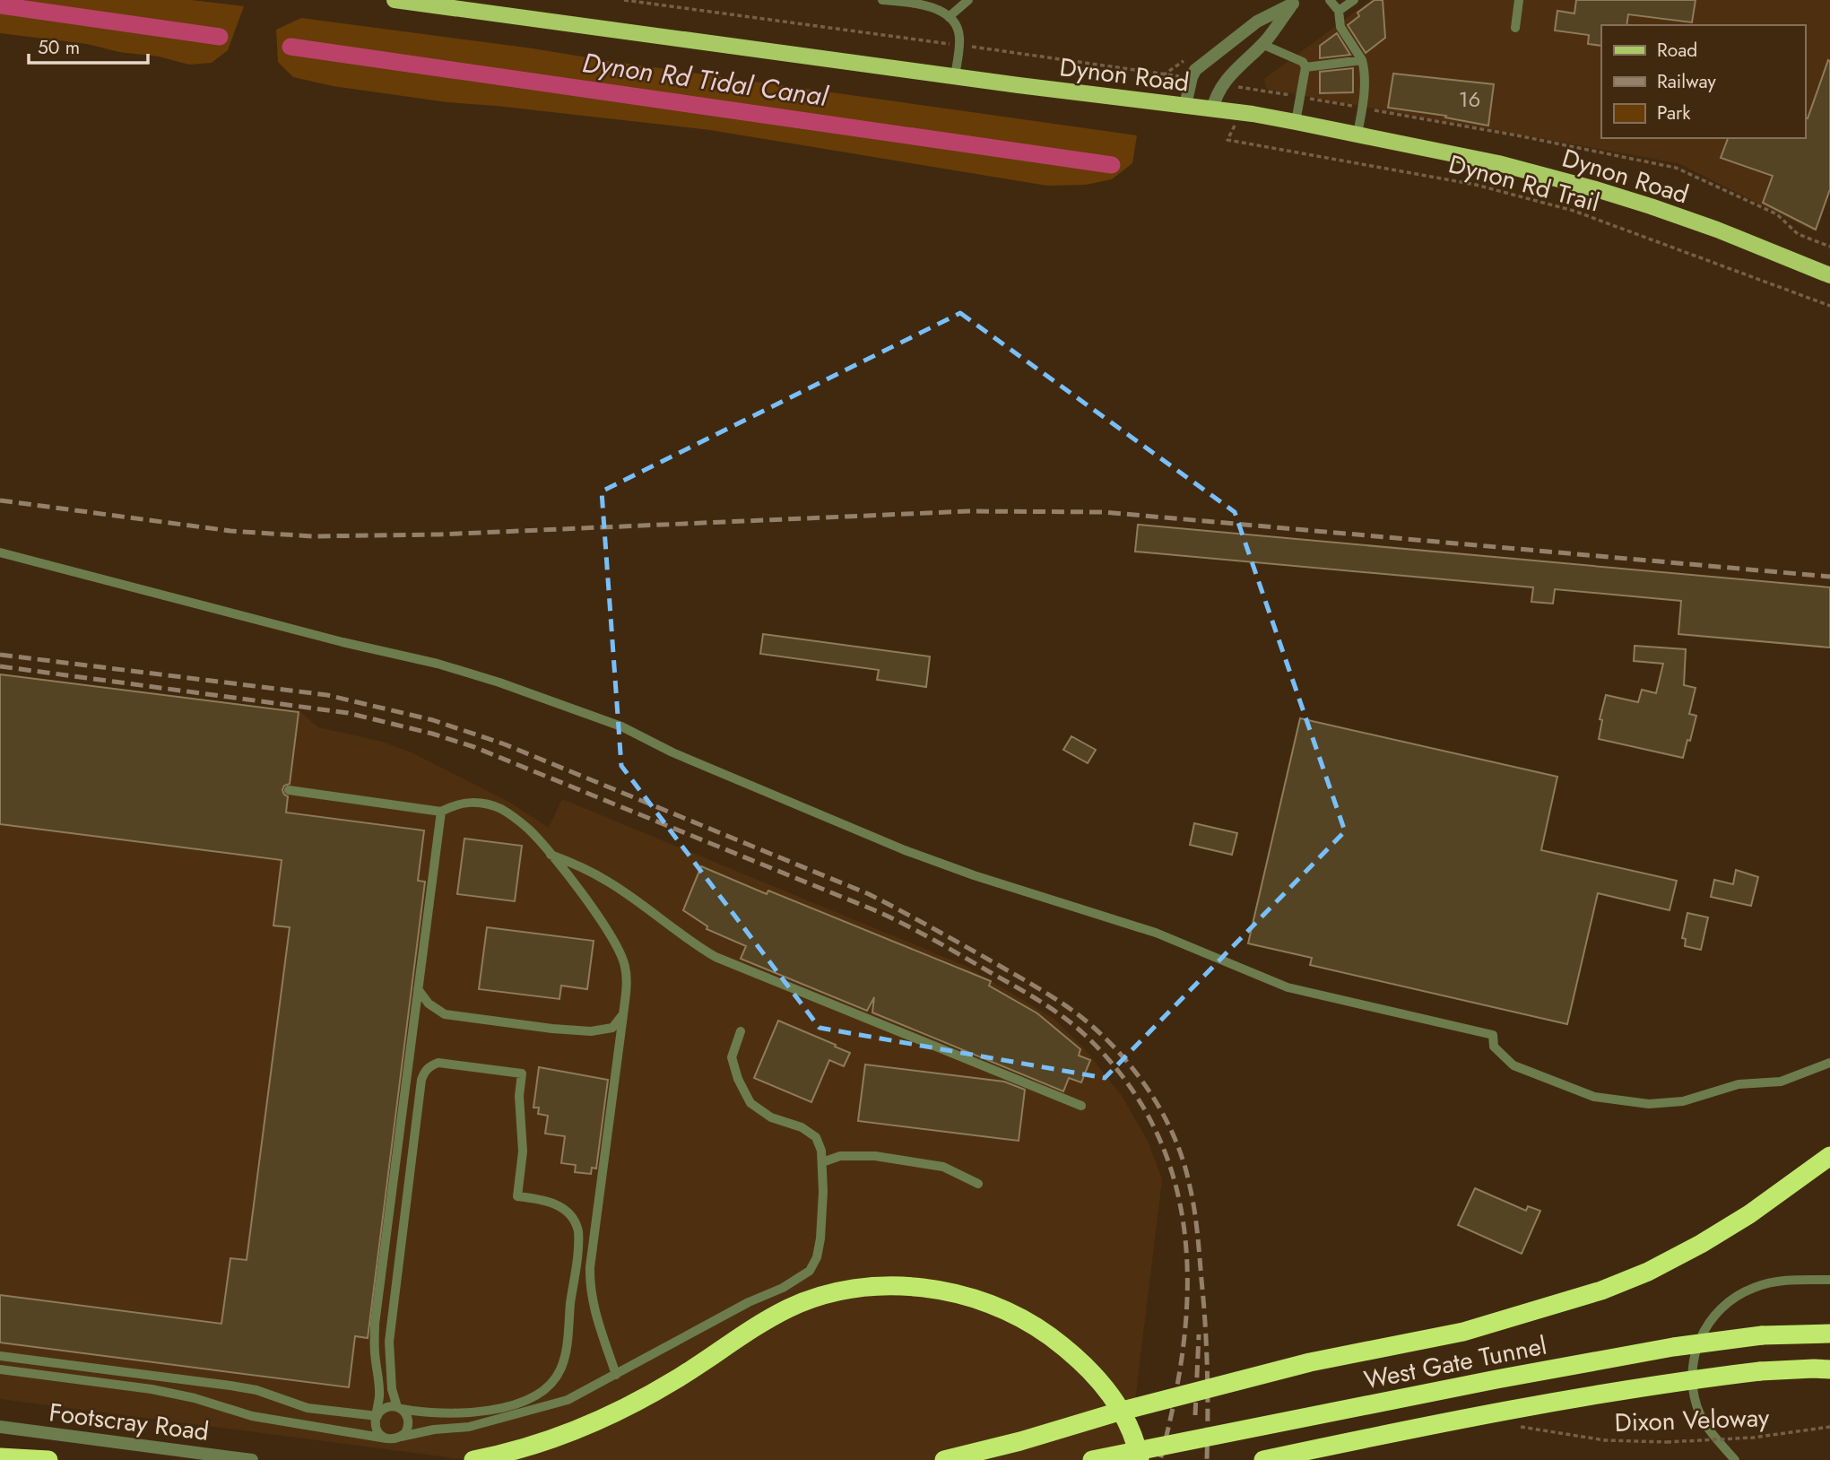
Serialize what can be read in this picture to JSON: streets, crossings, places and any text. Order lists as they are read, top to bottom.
{
  "streets": {
    "highway": ["West Gate Tunnel"],
    "main road": ["Dynon Road"],
    "street": ["Footscray Road"],
    "path": ["Dynon Rd Trail", "Dixon Veloway"]
  },
  "crossings": [
    ["Dynon Road", "Dynon Rd Trail"]
  ],
  "water": ["Dynon Rd Tidal Canal"],
  "house_numbers": ["16"],
  "legend": ["Road", "Railway", "Park"],
  "scale_bar": "50 m"
}
